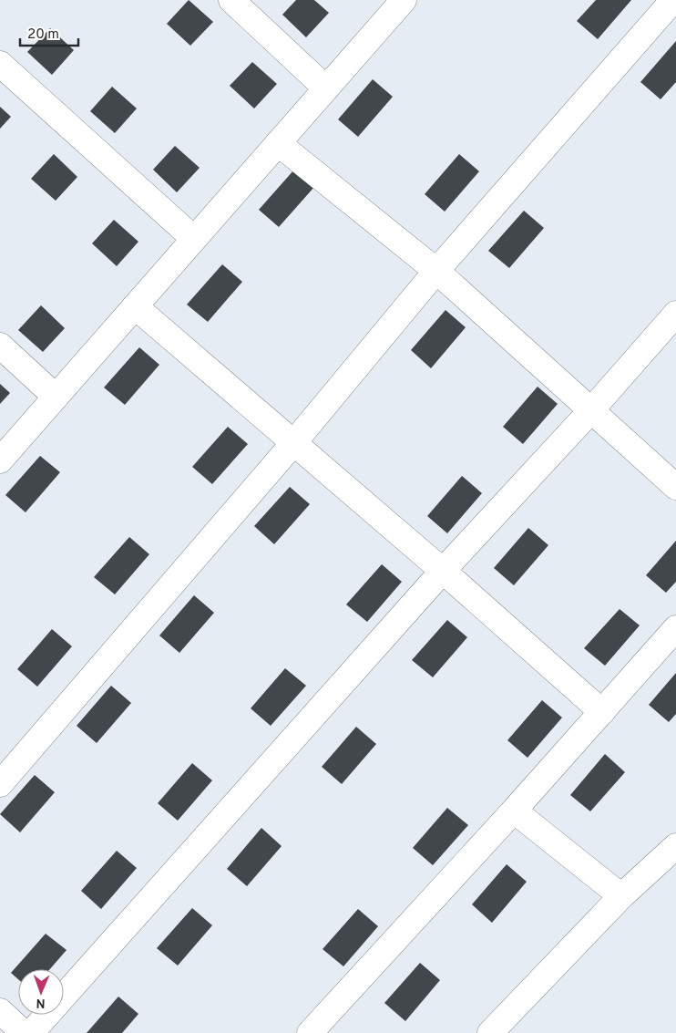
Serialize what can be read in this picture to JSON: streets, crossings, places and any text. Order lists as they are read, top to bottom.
{
  "scale_bar": "20 m",
  "north": "bottom"
}
